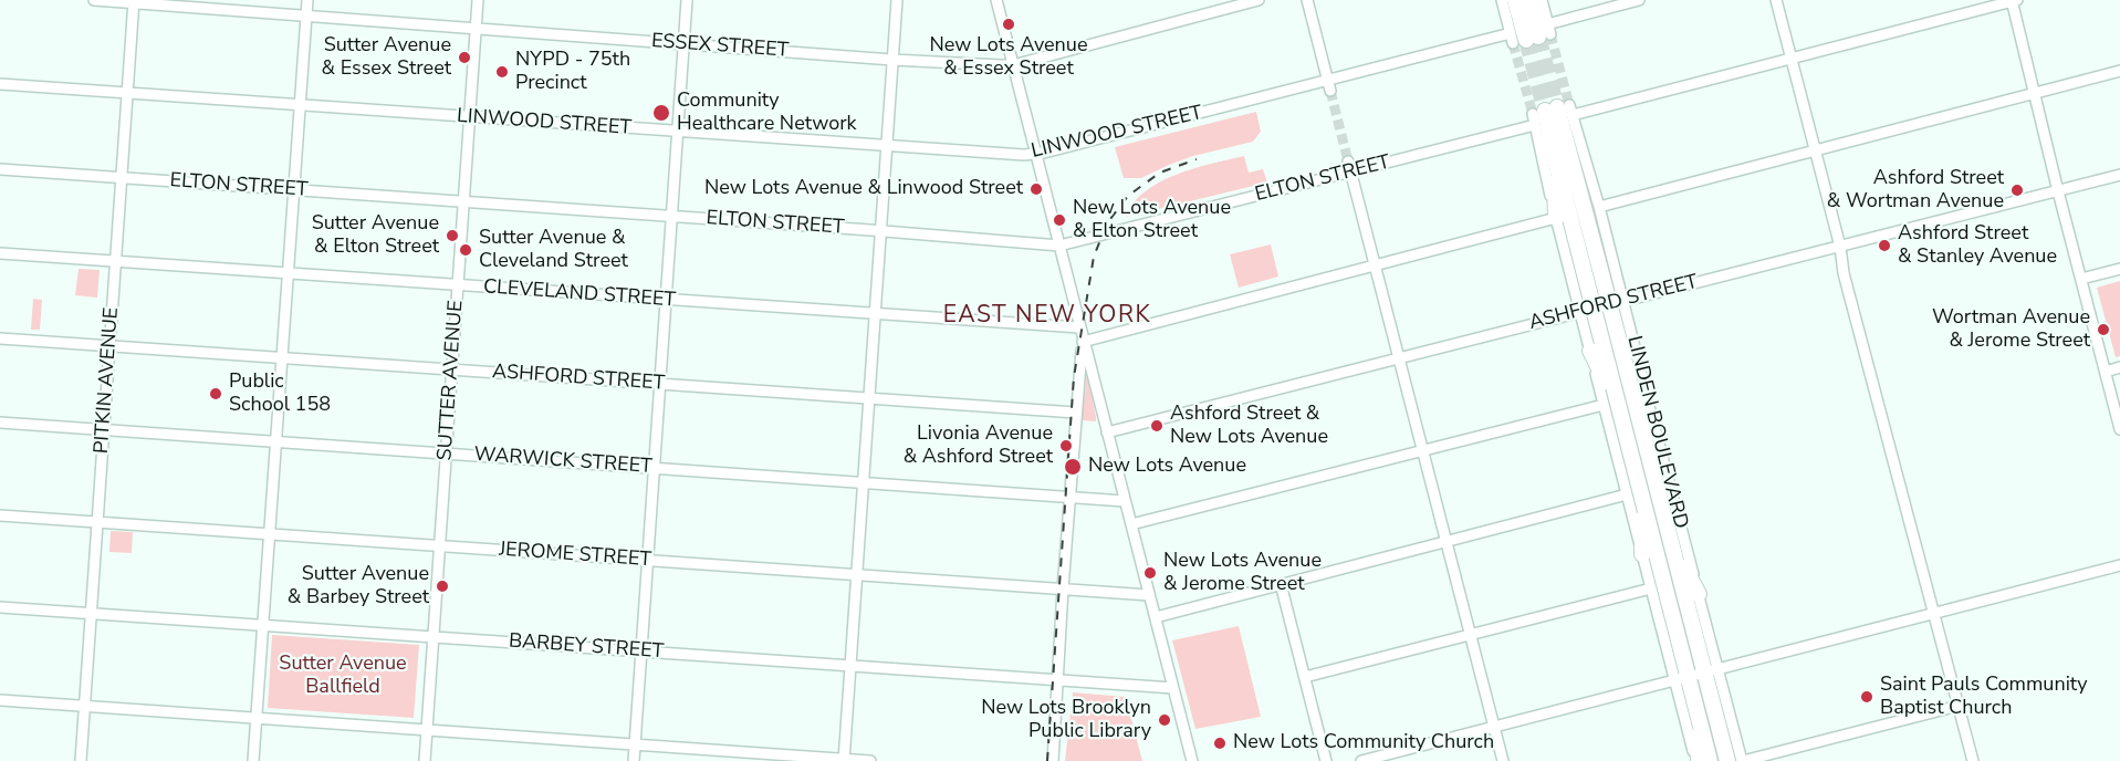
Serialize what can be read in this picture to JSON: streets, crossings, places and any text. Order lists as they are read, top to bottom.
{
  "streets": {
    "highway": ["LINDEN BOULEVARD"],
    "street": [
      "ESSEX STREET",
      "LINWOOD STREET",
      "ELTON STREET",
      "CLEVELAND STREET",
      "ASHFORD STREET",
      "PITKIN AVENUE",
      "SUTTER AVENUE",
      "WARWICK STREET",
      "JEROME STREET",
      "BARBEY STREET"
    ]
  },
  "crossings": [
    ["ESSEX STREET", "PITKIN AVENUE"],
    ["ESSEX STREET", "SUTTER AVENUE"],
    ["LINWOOD STREET", "PITKIN AVENUE"],
    ["LINWOOD STREET", "SUTTER AVENUE"],
    ["ELTON STREET", "PITKIN AVENUE"],
    ["ELTON STREET", "SUTTER AVENUE"],
    ["ELTON STREET", "LINDEN BOULEVARD"],
    ["CLEVELAND STREET", "PITKIN AVENUE"],
    ["CLEVELAND STREET", "SUTTER AVENUE"],
    ["ASHFORD STREET", "PITKIN AVENUE"],
    ["ASHFORD STREET", "SUTTER AVENUE"],
    ["ASHFORD STREET", "LINDEN BOULEVARD"],
    ["PITKIN AVENUE", "WARWICK STREET"],
    ["PITKIN AVENUE", "JEROME STREET"],
    ["PITKIN AVENUE", "BARBEY STREET"],
    ["SUTTER AVENUE", "WARWICK STREET"],
    ["SUTTER AVENUE", "JEROME STREET"],
    ["SUTTER AVENUE", "BARBEY STREET"]
  ],
  "districts": ["EAST NEW YORK"],
  "parks": ["Sutter Avenue Ballfield"],
  "places": [
    "New Lots Avenue & Essex Street",
    "Sutter Avenue & Essex Street",
    "NYPD - 75th Precinct",
    "Community Healthcare Network",
    "New Lots Avenue & Linwood Street",
    "Ashford Street & Wortman Avenue",
    "New Lots Avenue & Elton Street",
    "Sutter Avenue & Elton Street",
    "Ashford Street & Stanley Avenue",
    "Sutter Avenue & Cleveland Street",
    "Wortman Avenue & Jerome Street",
    "Public School 158",
    "Ashford Street & New Lots Avenue",
    "Livonia Avenue & Ashford Street",
    "New Lots Avenue",
    "New Lots Avenue & Jerome Street",
    "Sutter Avenue & Barbey Street",
    "Saint Pauls Community Baptist Church",
    "New Lots Brooklyn Public Library",
    "New Lots Community Church"
  ]
}
